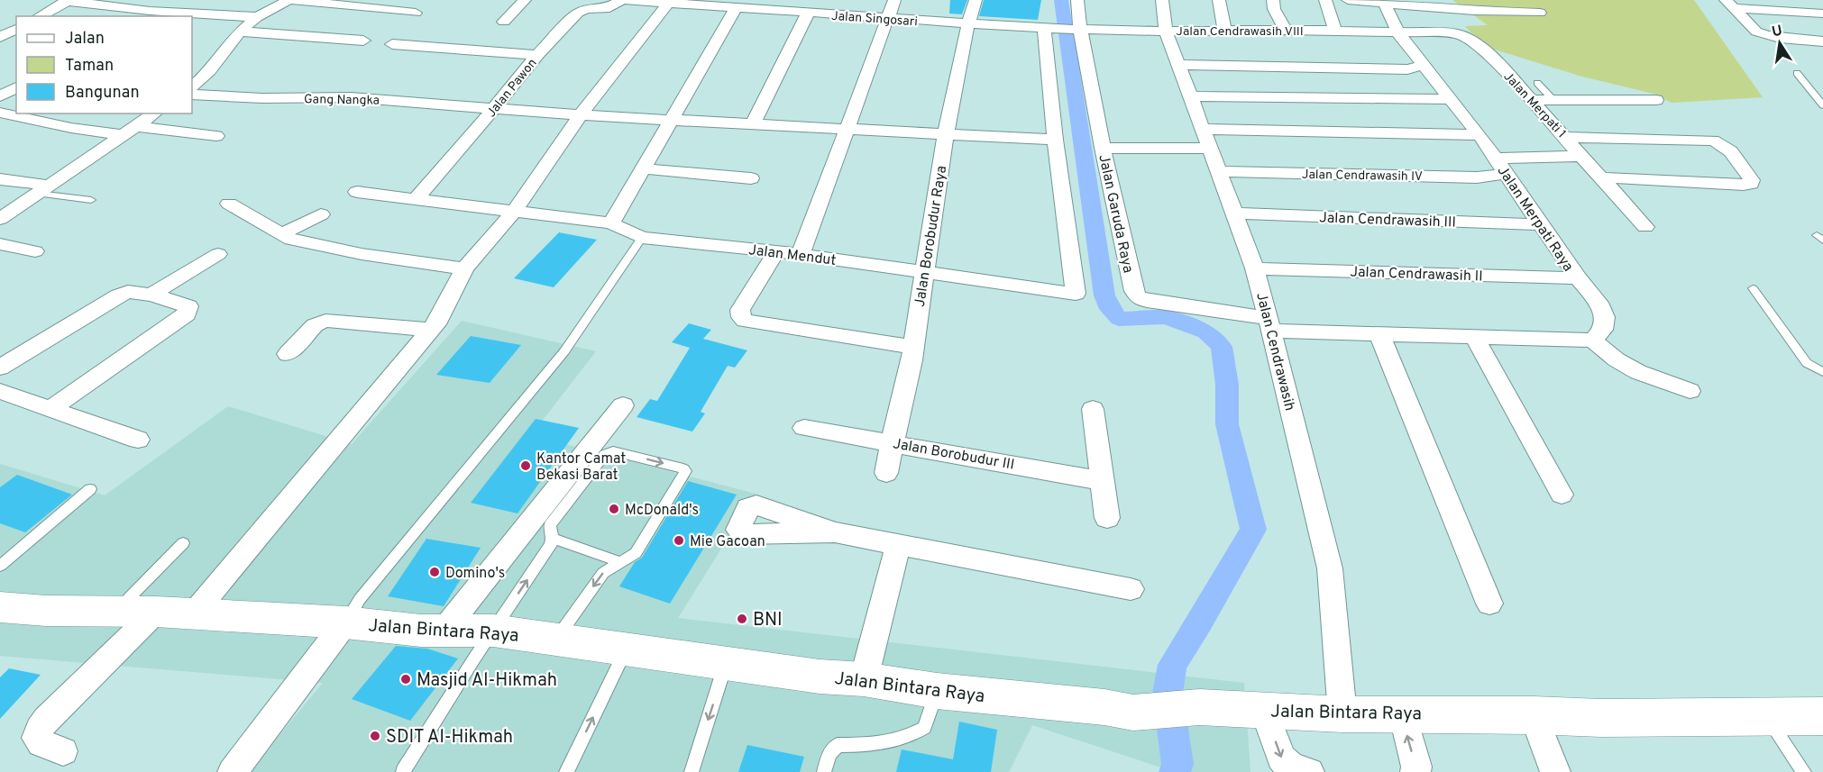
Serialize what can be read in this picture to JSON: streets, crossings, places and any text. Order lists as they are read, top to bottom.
{
  "streets": {
    "main road": ["Jalan Bintara Raya"],
    "street": [
      "Jalan Singosari",
      "Jalan Cendrawasih VIII",
      "Jalan Pawon",
      "Gang Nangka",
      "Jalan Merpati 1",
      "Jalan Cendrawasih IV",
      "Jalan Garuda Raya",
      "Jalan Merpati Raya",
      "Jalan Cendrawasih III",
      "Jalan Borobudur Raya",
      "Jalan Mendut",
      "Jalan Cendrawasih II",
      "Jalan Cendrawasih",
      "Jalan Borobudur III"
    ]
  },
  "crossings": [
    ["Jalan Singosari", "Jalan Cendrawasih VIII"],
    ["Jalan Singosari", "Jalan Pawon"],
    ["Jalan Singosari", "Jalan Garuda Raya"],
    ["Jalan Singosari", "Jalan Borobudur Raya"],
    ["Jalan Cendrawasih VIII", "Jalan Merpati 1"],
    ["Jalan Cendrawasih VIII", "Jalan Garuda Raya"],
    ["Jalan Cendrawasih VIII", "Jalan Merpati Raya"],
    ["Jalan Cendrawasih VIII", "Jalan Cendrawasih"],
    ["Jalan Pawon", "Gang Nangka"],
    ["Jalan Pawon", "Jalan Mendut"],
    ["Gang Nangka", "Jalan Borobudur Raya"],
    ["Gang Nangka", "Jalan Mendut"],
    ["Jalan Merpati 1", "Jalan Merpati Raya"],
    ["Jalan Cendrawasih IV", "Jalan Merpati Raya"],
    ["Jalan Cendrawasih IV", "Jalan Cendrawasih"],
    ["Jalan Garuda Raya", "Jalan Cendrawasih"],
    ["Jalan Merpati Raya", "Jalan Cendrawasih III"],
    ["Jalan Merpati Raya", "Jalan Cendrawasih II"],
    ["Jalan Cendrawasih III", "Jalan Cendrawasih"],
    ["Jalan Borobudur Raya", "Jalan Mendut"],
    ["Jalan Borobudur Raya", "Jalan Borobudur III"],
    ["Jalan Cendrawasih II", "Jalan Cendrawasih"],
    ["Jalan Cendrawasih", "Jalan Bintara Raya"]
  ],
  "places": [
    "Kantor Camat Bekasi Barat",
    "McDonald's",
    "Mie Gacoan",
    "Domino's",
    "BNI",
    "Masjid Al-Hikmah",
    "SDIT Al-Hikmah"
  ],
  "legend": ["Jalan", "Taman", "Bangunan"],
  "north": "top"
}
